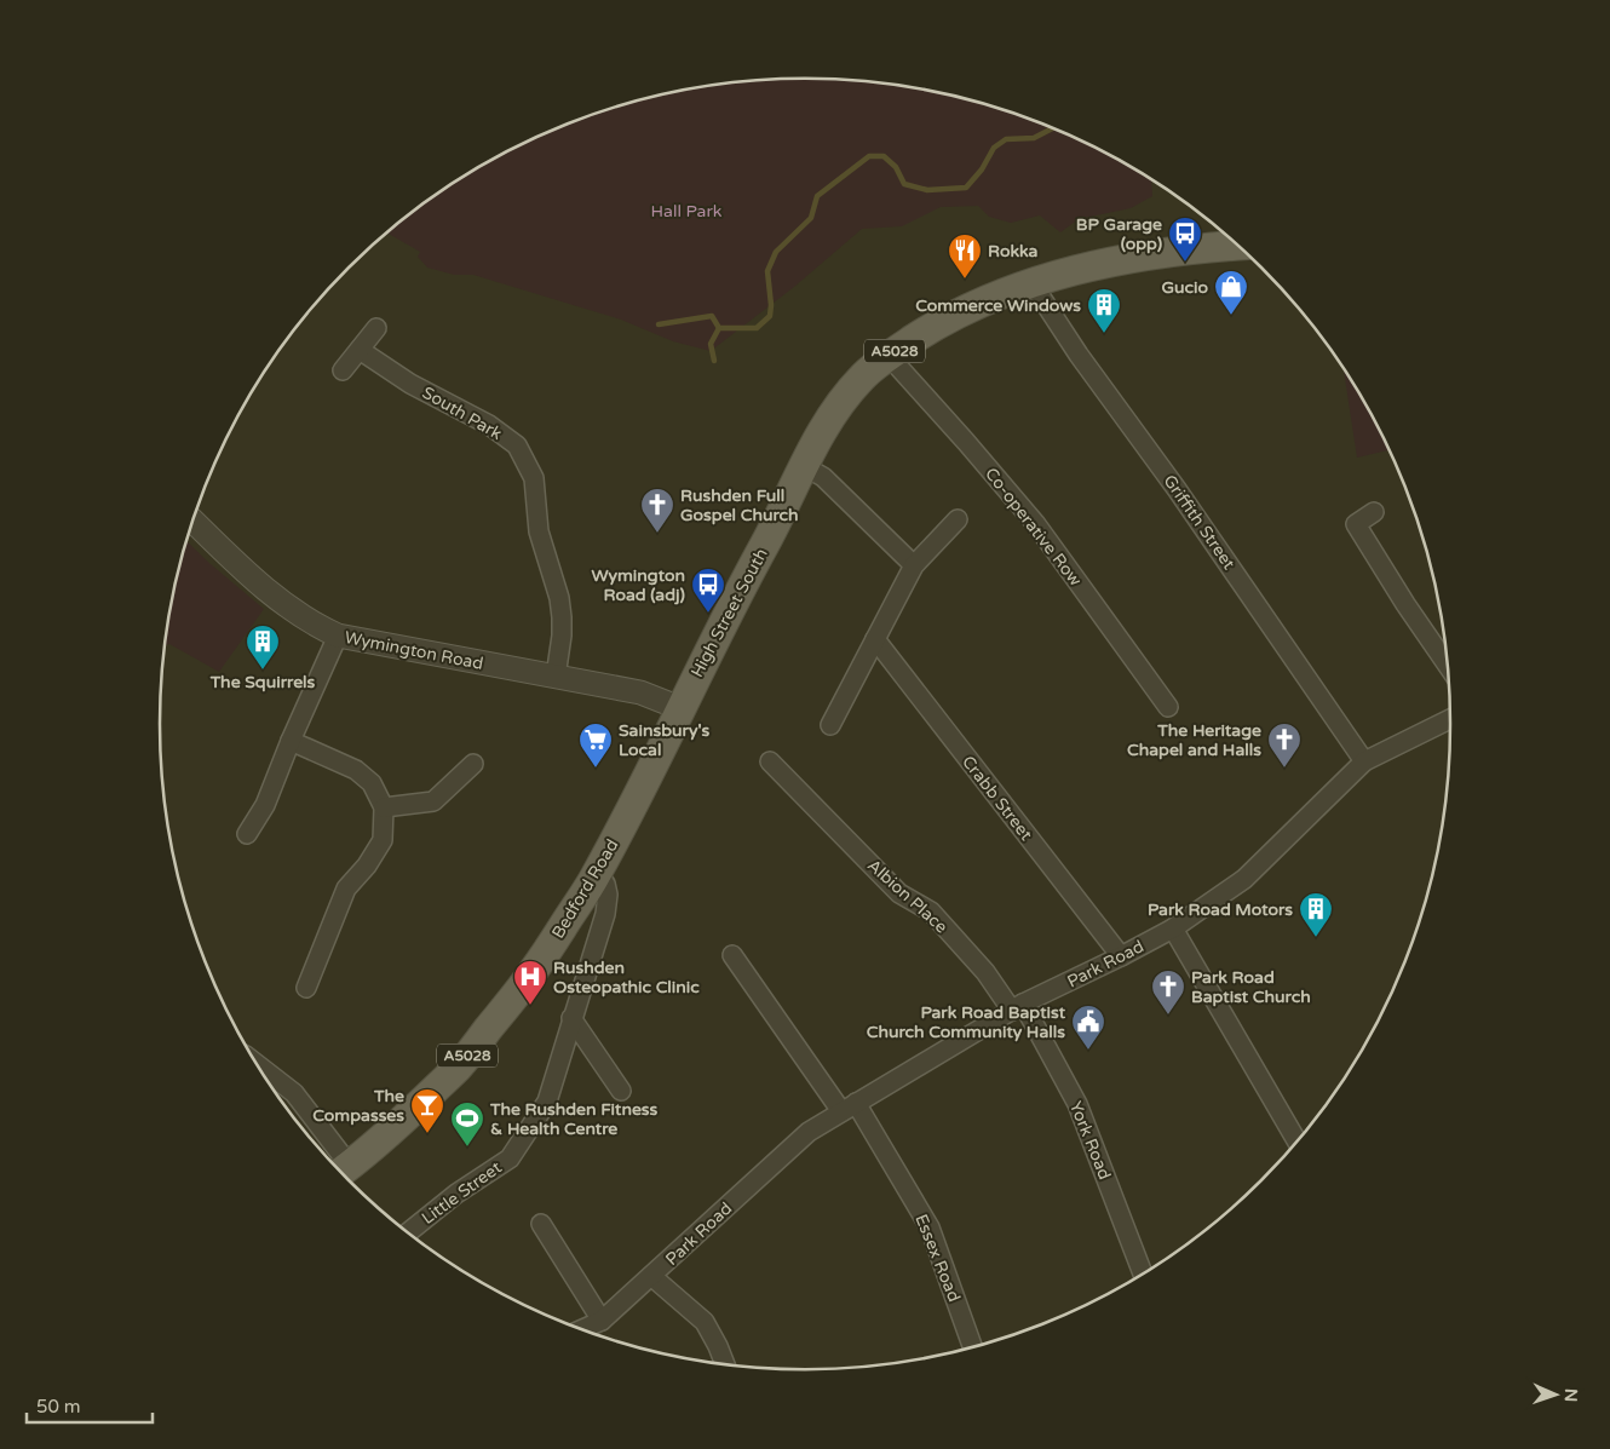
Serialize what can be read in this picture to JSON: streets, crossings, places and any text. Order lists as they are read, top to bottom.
{
  "streets": {
    "main road": ["A5028", "High Street South", "Bedford Road"],
    "street": [
      "South Park",
      "Griffith Street",
      "Co-operative Row",
      "Wymington Road",
      "Crabb Street",
      "Albion Place",
      "Park Road",
      "York Road",
      "Little Street",
      "Essex Road"
    ]
  },
  "crossings": [
    ["South Park", "Wymington Road"],
    ["Griffith Street", "High Street South"],
    ["Griffith Street", "Park Road"],
    ["Co-operative Row", "High Street South"],
    ["High Street South", "Wymington Road"],
    ["High Street South", "Bedford Road"],
    ["Wymington Road", "Bedford Road"],
    ["Crabb Street", "Park Road"],
    ["Bedford Road", "Little Street"],
    ["Albion Place", "Park Road"],
    ["Albion Place", "York Road"],
    ["Park Road", "York Road"],
    ["Park Road", "Essex Road"]
  ],
  "parks": ["Hall Park"],
  "places": {
    "bus stop": ["BP Garage (opp)", "Wymington Road (adj)"],
    "restaurant": ["Rokka"],
    "shop": ["Gucio"],
    "building": ["Commerce Windows", "The Squirrels", "Park Road Motors"],
    "church": ["Rushden Full Gospel Church", "The Heritage Chapel and Halls", "Park Road Baptist Church"],
    "supermarket": ["Sainsbury's Local"],
    "hospital": ["Rushden Osteopathic Clinic"],
    "public building": ["Park Road Baptist Church Community Halls"],
    "bar": ["The Compasses"],
    "sports": ["The Rushden Fitness & Health Centre"]
  },
  "scale_bar": "50 m",
  "north": "right"
}
